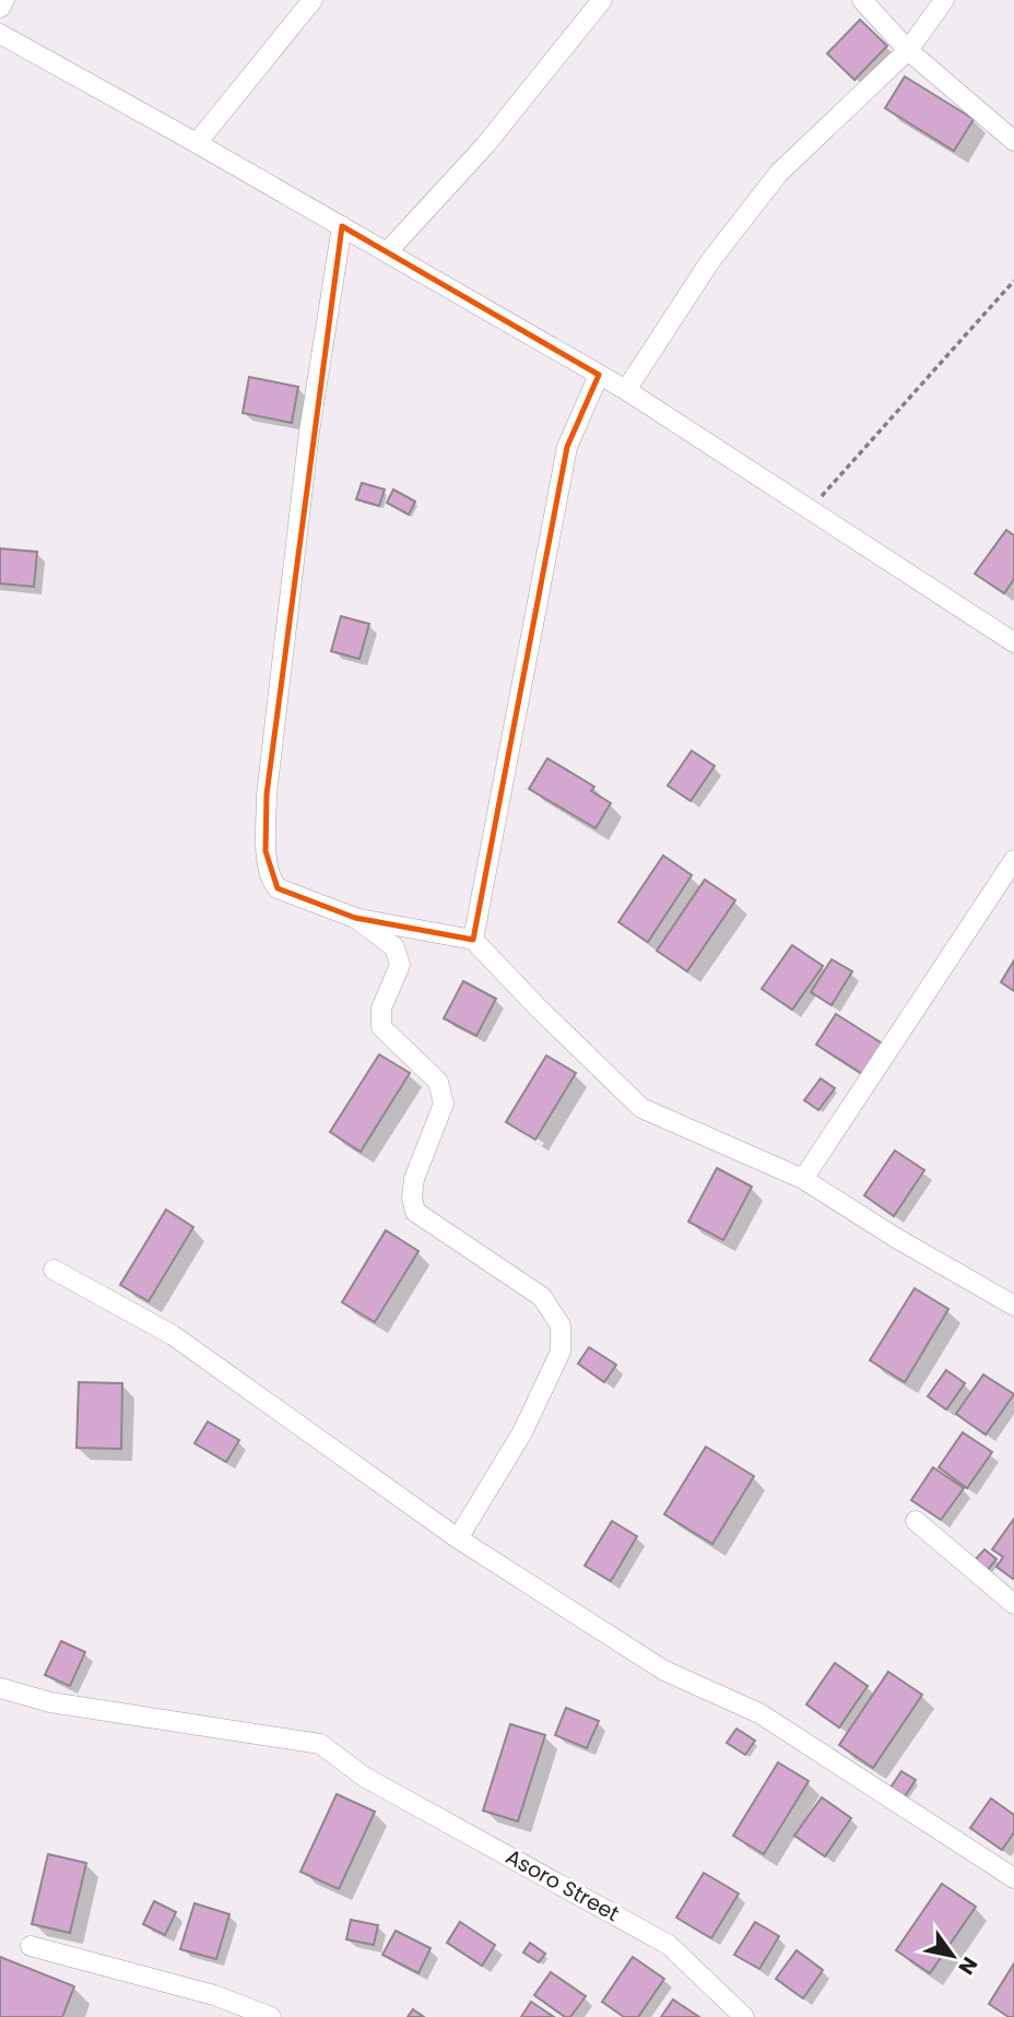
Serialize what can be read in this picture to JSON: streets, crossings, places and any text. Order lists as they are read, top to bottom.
{
  "streets": {
    "street": ["Asoro Street"]
  },
  "north": "bottom right"
}
